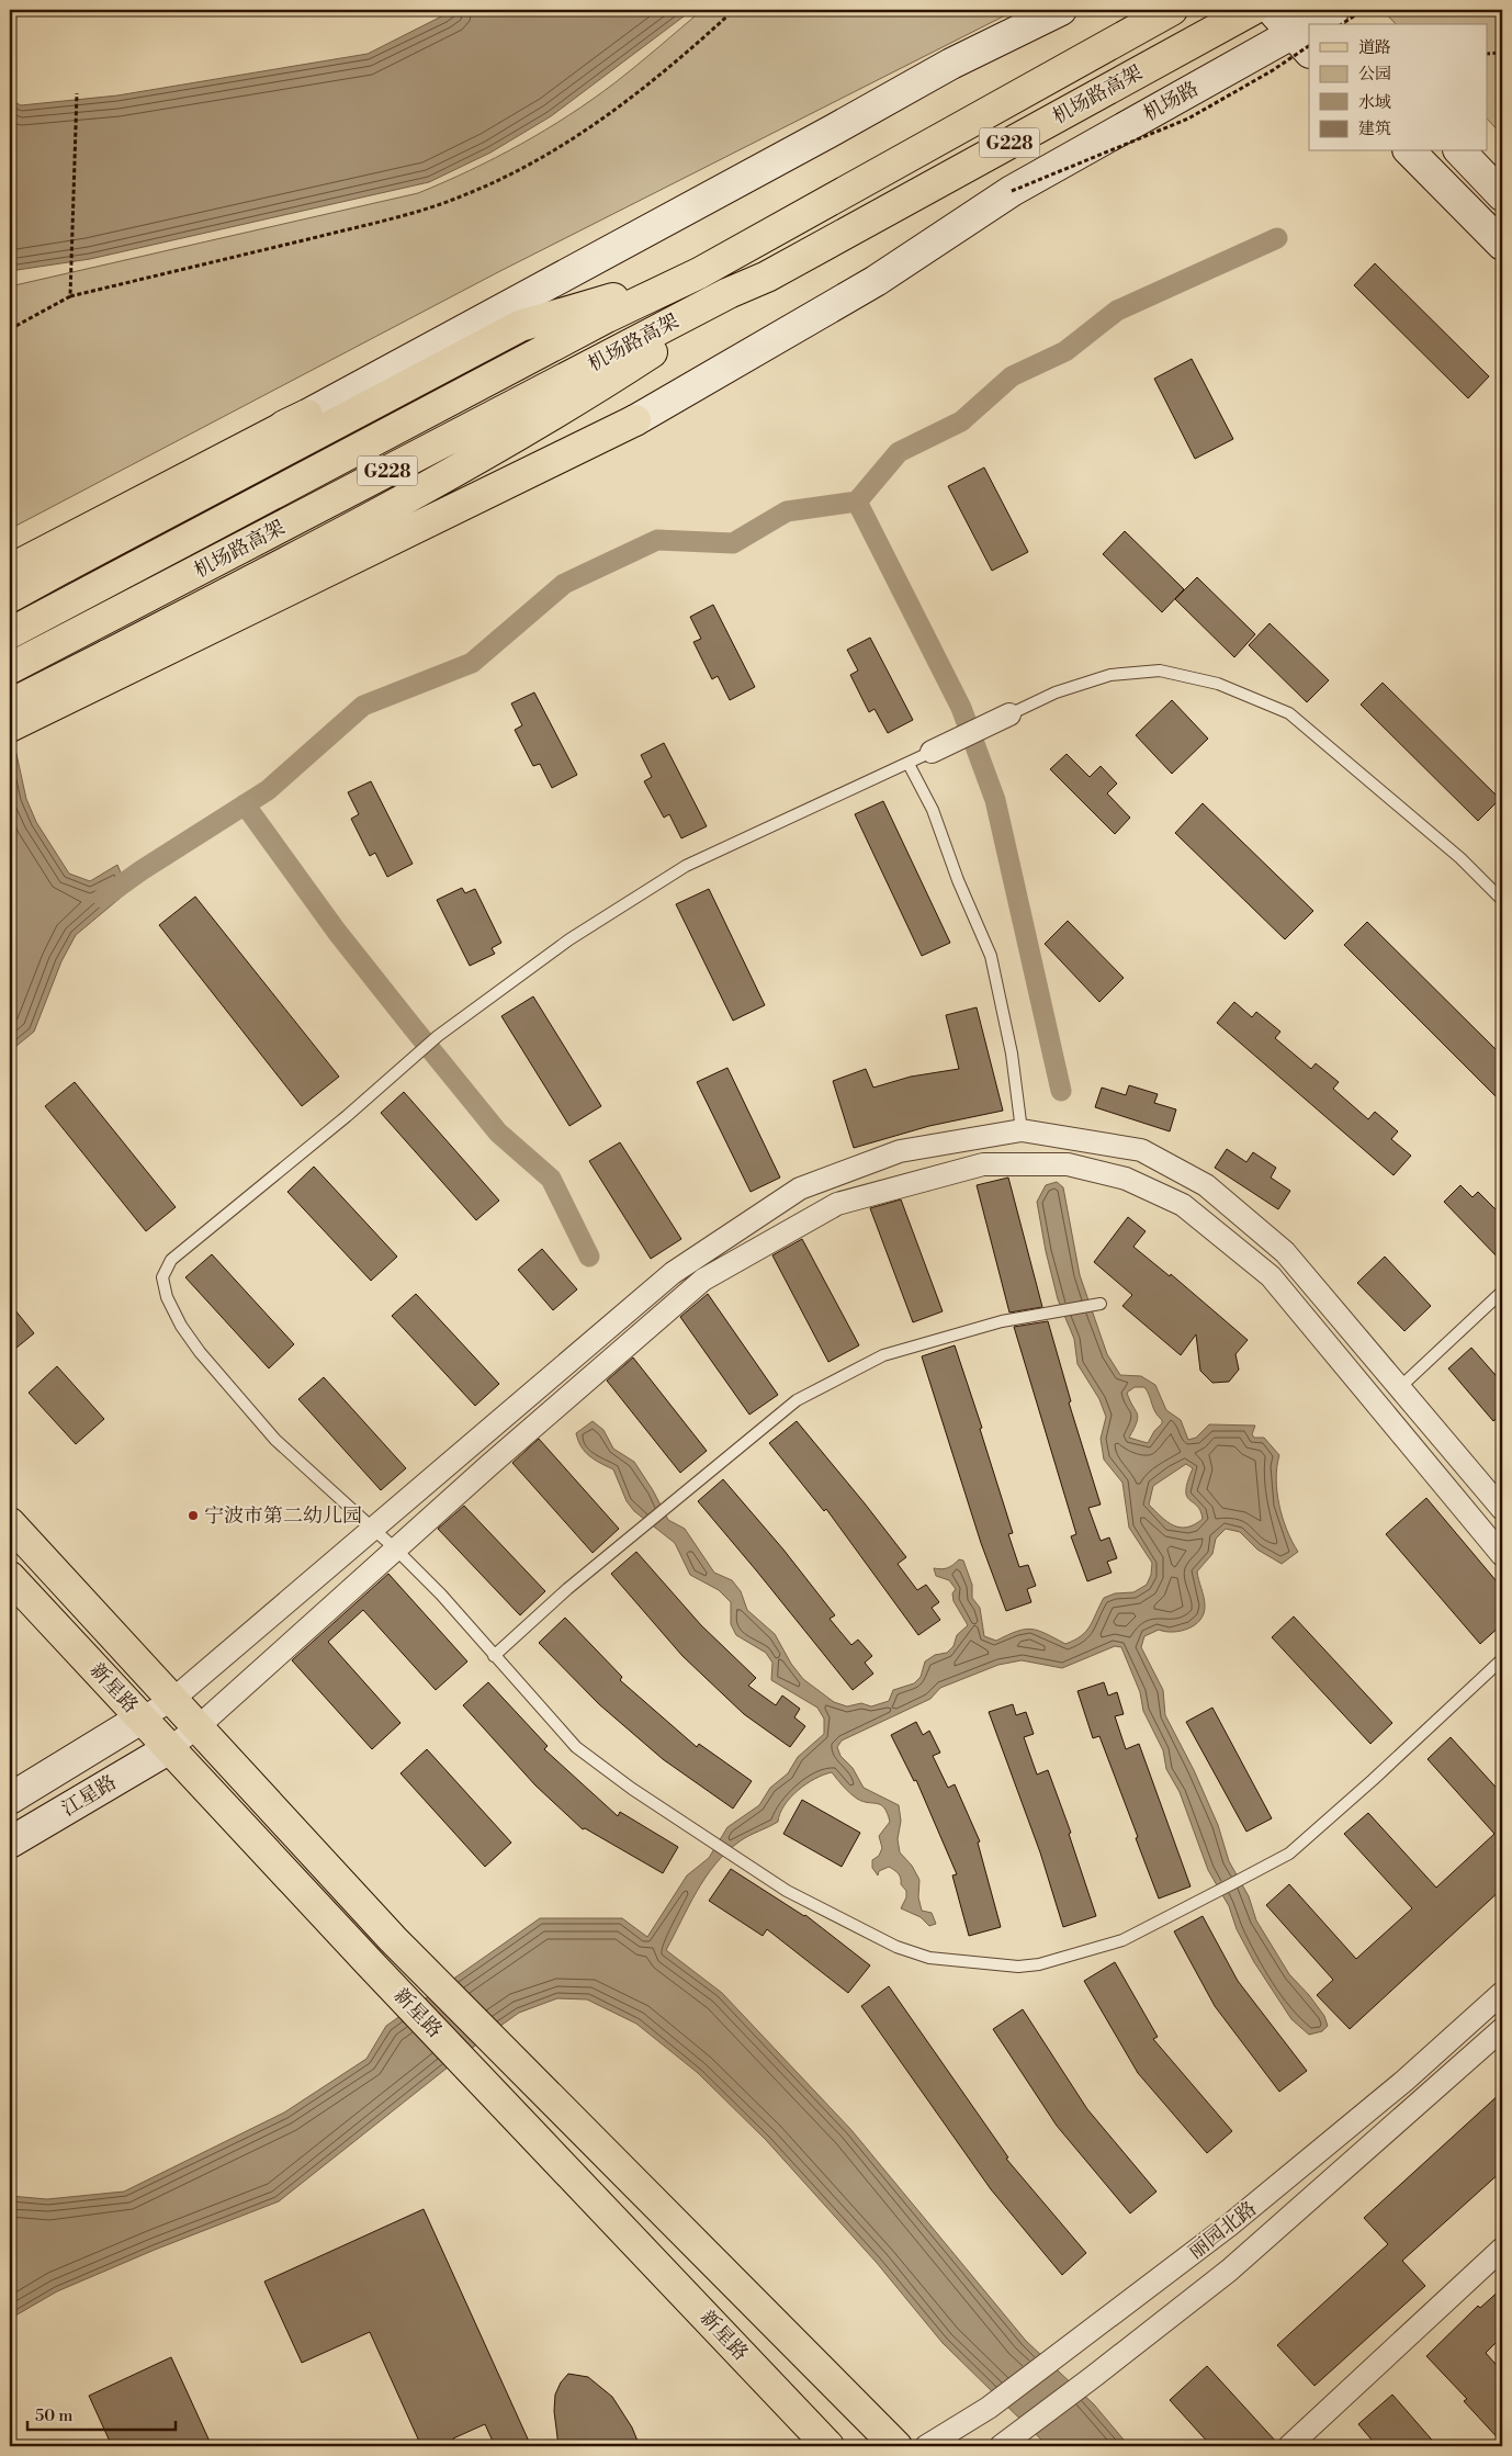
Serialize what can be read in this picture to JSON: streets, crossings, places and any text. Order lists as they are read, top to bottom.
{
  "streets": {
    "main road": [
      "机场路高架",
      "机场路",
      "G228",
      "新星路",
      "江星路"
    ],
    "street": ["丽园北路"]
  },
  "crossings": [
    ["新星路", "江星路"]
  ],
  "places": ["宁波市第二幼儿园"],
  "legend": [
    "道路",
    "公园",
    "水域",
    "建筑"
  ],
  "scale_bar": "50 m"
}
